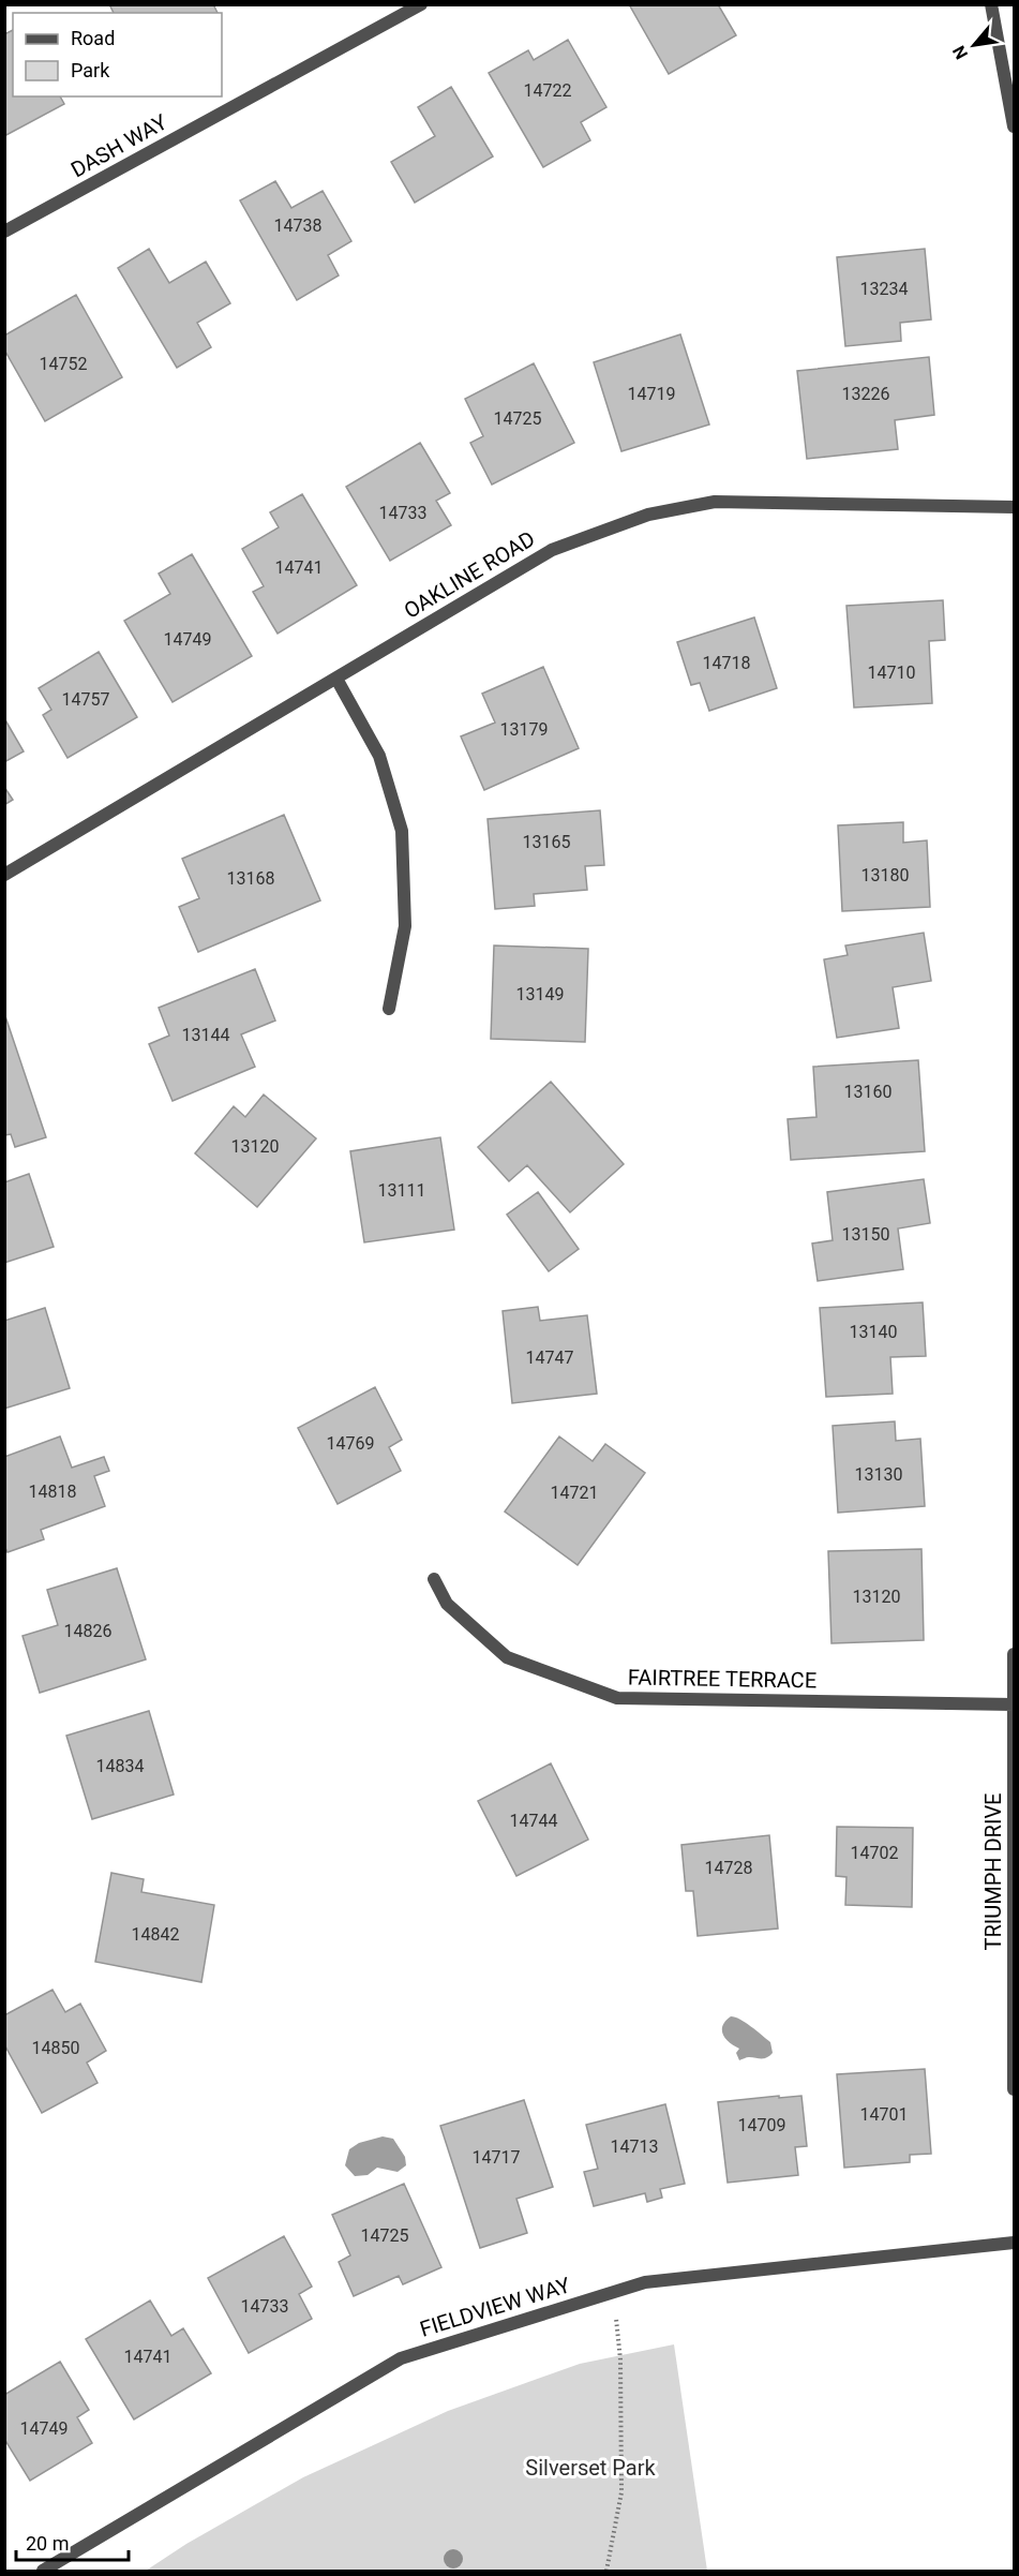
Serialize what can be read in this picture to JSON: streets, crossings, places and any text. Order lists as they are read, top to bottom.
{
  "streets": {
    "street": [
      "DASH WAY",
      "OAKLINE ROAD",
      "FAIRTREE TERRACE",
      "TRIUMPH DRIVE",
      "FIELDVIEW WAY"
    ]
  },
  "crossings": [
    ["FAIRTREE TERRACE", "TRIUMPH DRIVE"]
  ],
  "parks": ["Silverset Park"],
  "house_numbers": [
    "14722",
    "14738",
    "13234",
    "14752",
    "14719",
    "13226",
    "14725",
    "14733",
    "14741",
    "14749",
    "14718",
    "14710",
    "14757",
    "13179",
    "13165",
    "13180",
    "13168",
    "13149",
    "13144",
    "13160",
    "13120",
    "13111",
    "13150",
    "13140",
    "14747",
    "14769",
    "13130",
    "14818",
    "14721",
    "13120",
    "14826",
    "14834",
    "14744",
    "14702",
    "14728",
    "14842",
    "14850",
    "14701",
    "14709",
    "14713",
    "14717",
    "14725",
    "14733",
    "14741",
    "14749"
  ],
  "legend": ["Road", "Park"],
  "scale_bar": "20 m",
  "north": "bottom left"
}
